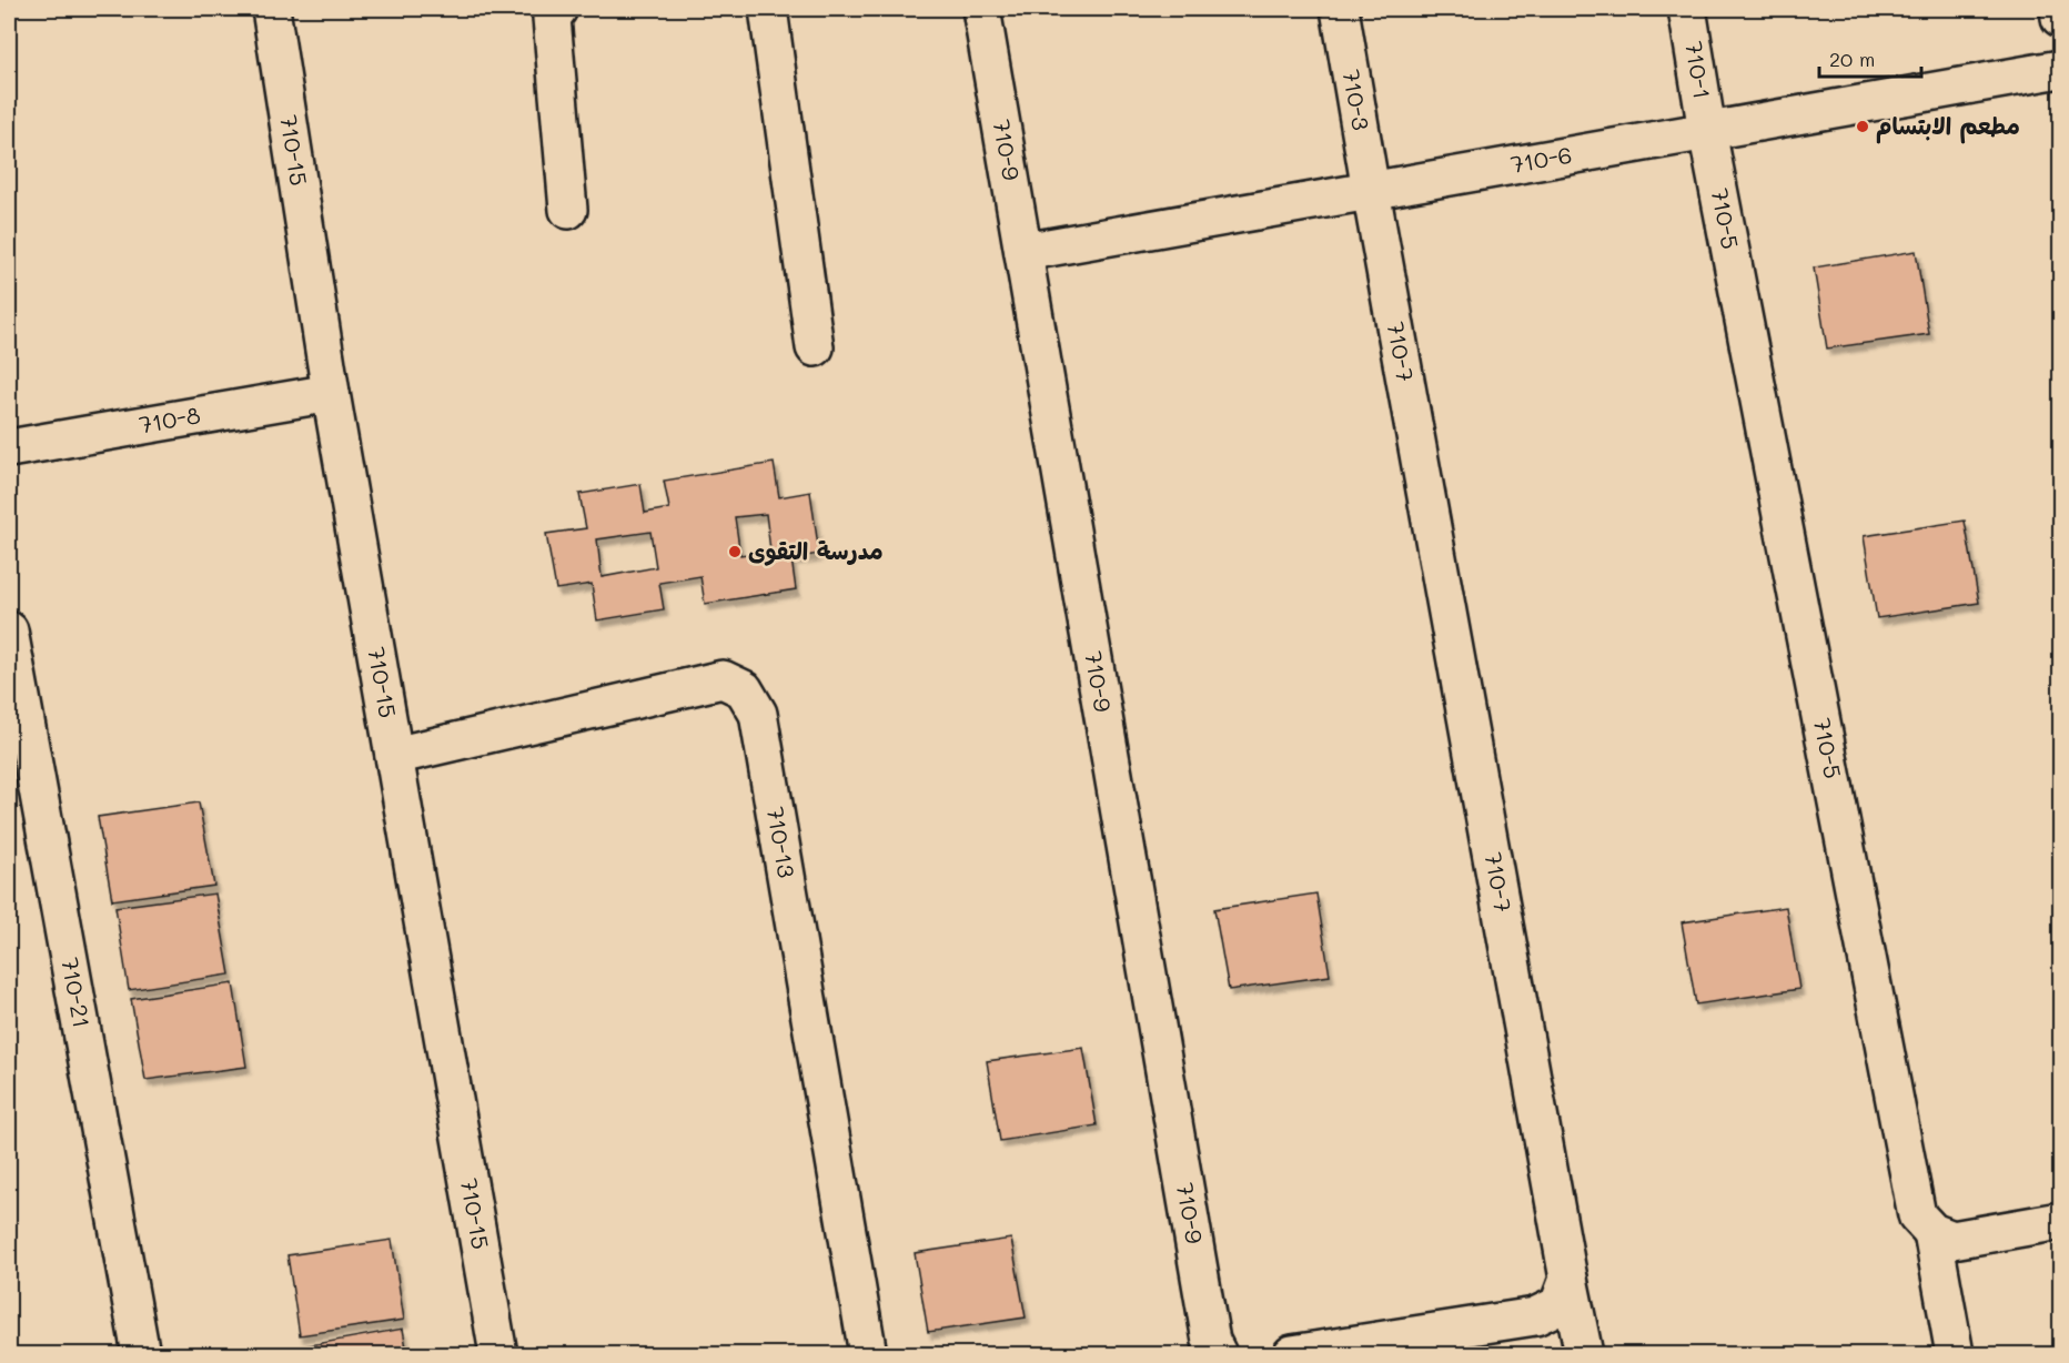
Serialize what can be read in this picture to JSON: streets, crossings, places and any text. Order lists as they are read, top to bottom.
{
  "streets": {
    "street": [
      "710-1",
      "710-3",
      "710-15",
      "710-9",
      "710-6",
      "710-5",
      "710-7",
      "710-8",
      "710-13",
      "710-21"
    ]
  },
  "crossings": [
    ["710-1", "710-6"],
    ["710-1", "710-5"],
    ["710-3", "710-6"],
    ["710-3", "710-7"],
    ["710-15", "710-8"],
    ["710-15", "710-13"],
    ["710-9", "710-6"],
    ["710-6", "710-5"],
    ["710-6", "710-7"]
  ],
  "places": ["مطعم الابتسام", "مدرسة التقوى"],
  "scale_bar": "20 m"
}
